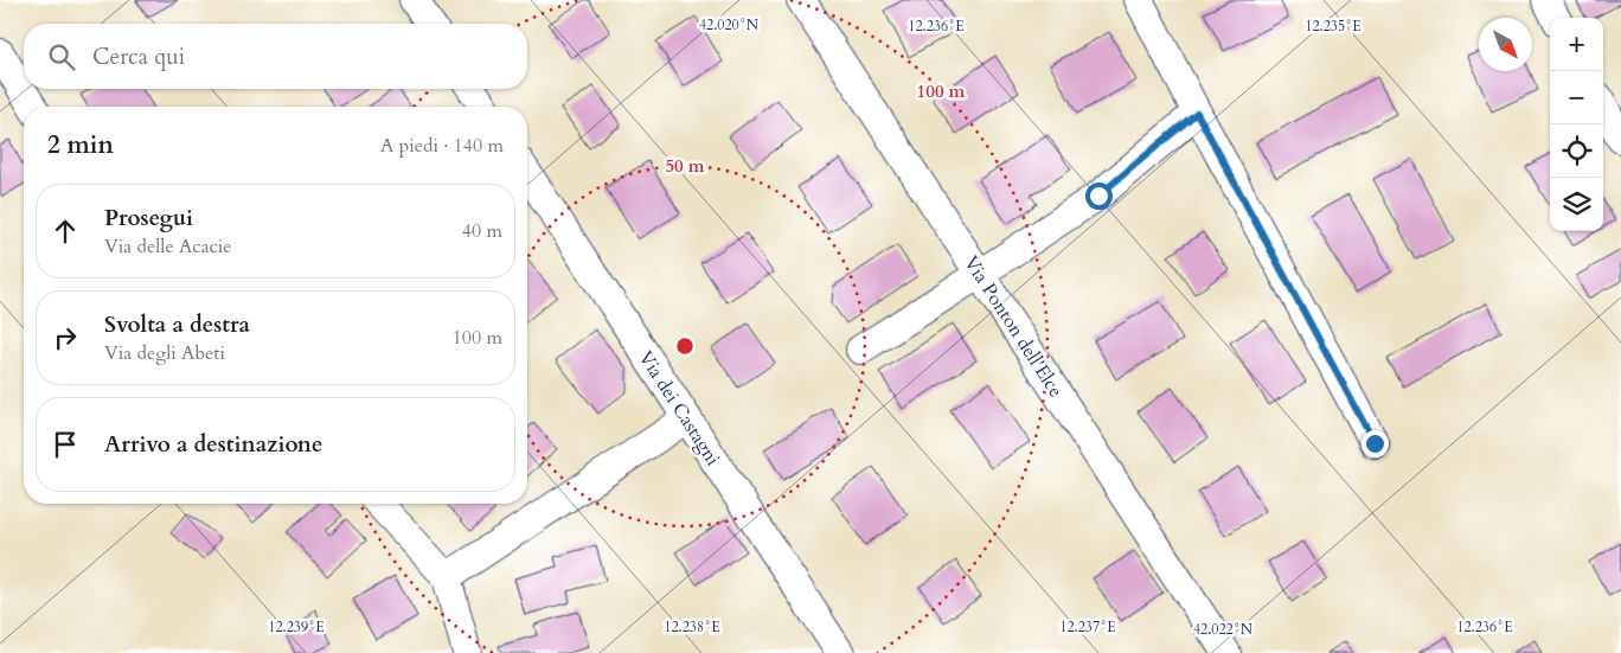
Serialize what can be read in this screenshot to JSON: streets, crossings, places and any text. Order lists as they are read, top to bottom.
{
  "streets": {
    "street": ["Via Ponton dell'Elce", "Via dei Castagni"]
  },
  "north": "bottom right",
  "page": {
    "map_buttons": ["+", "−"],
    "search": "Cerca qui",
    "heading": ["2 min", "A piedi · 140 m"],
    "list": [
      ["Prosegui", "Via delle Acacie", "40 m"],
      ["Svolta a destra", "Via degli Abeti", "100 m"],
      "Arrivo a destinazione"
    ]
  },
  "coordinates": [
    "42.020°N",
    "12.236°E",
    "12.235°E",
    "12.239°E",
    "12.238°E",
    "12.237°E",
    "42.022°N"
  ],
  "rings": ["100 m", "50 m"]
}
